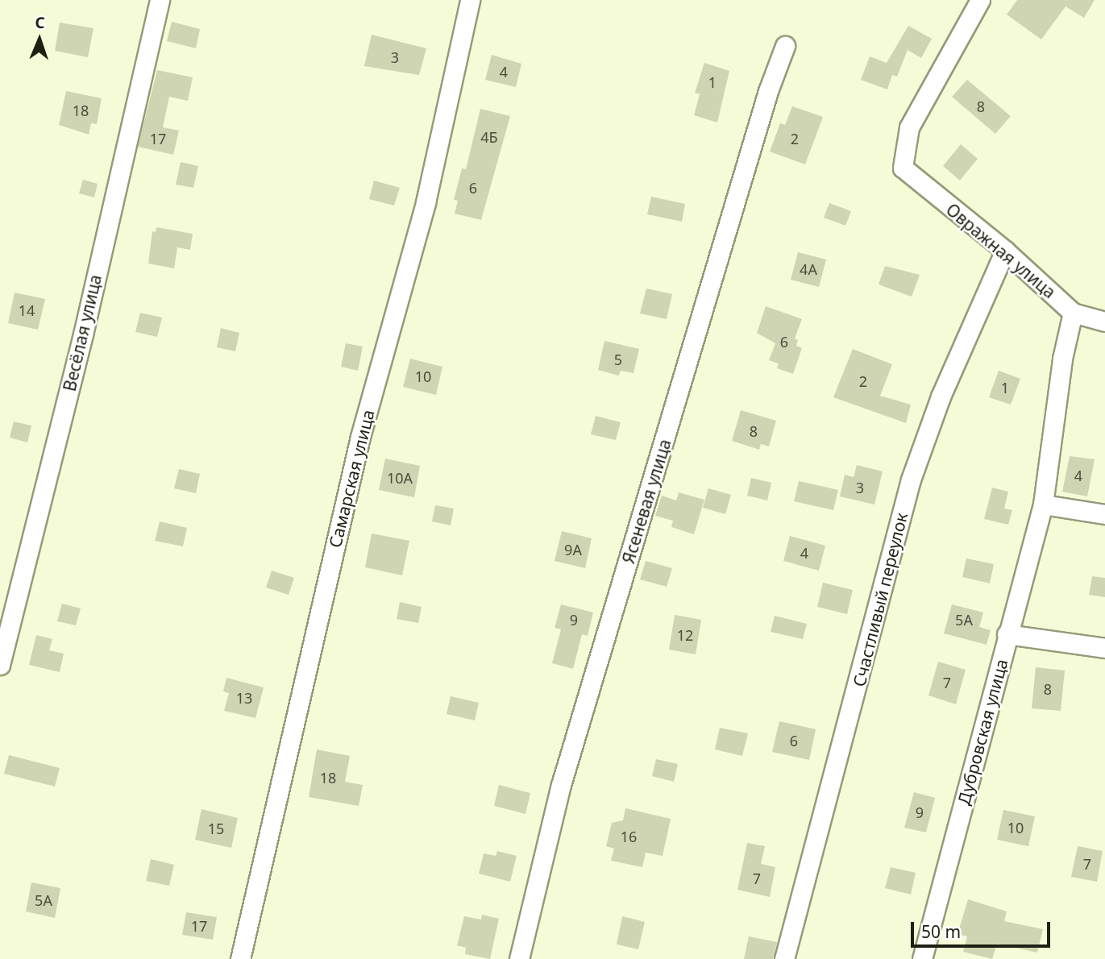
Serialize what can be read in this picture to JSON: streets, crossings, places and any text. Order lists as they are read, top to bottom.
{
  "streets": {
    "street": [
      "Овражная улица",
      "Весёлая улица",
      "Самарская улица",
      "Ясеневая улица",
      "Счастливый переулок",
      "Дубровская улица"
    ]
  },
  "crossings": [
    ["Овражная улица", "Счастливый переулок"],
    ["Овражная улица", "Дубровская улица"]
  ],
  "house_numbers": [
    "3",
    "4",
    "1",
    "8",
    "18",
    "4Б",
    "17",
    "2",
    "6",
    "4А",
    "14",
    "6",
    "5",
    "10",
    "2",
    "1",
    "8",
    "4",
    "10А",
    "3",
    "9А",
    "4",
    "9",
    "5А",
    "12",
    "7",
    "8",
    "13",
    "6",
    "18",
    "9",
    "10",
    "15",
    "16",
    "7",
    "7",
    "5А",
    "17"
  ],
  "scale_bar": "50 m",
  "north": "top"
}
